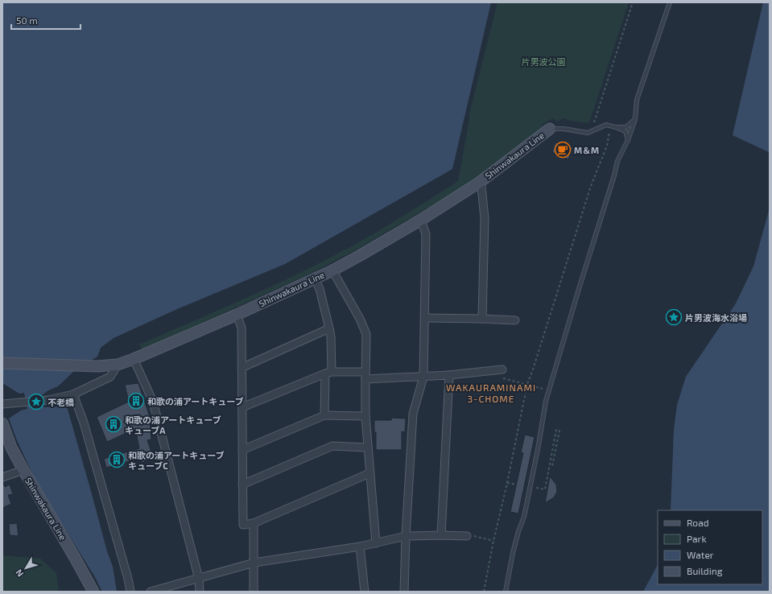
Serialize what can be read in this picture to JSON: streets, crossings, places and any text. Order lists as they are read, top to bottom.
{
  "streets": {
    "main road": ["Shinwakaura Line"]
  },
  "districts": ["WAKAURAMINAMI 3-CHOME"],
  "parks": ["片男波公園"],
  "places": {
    "cafe": ["M＆M"],
    "place": ["片男波海水浴場", "不老橋"],
    "building": ["和歌の浦アートキューブ", "和歌の浦アートキューブ キューブA", "和歌の浦アートキューブ キューブC"]
  },
  "legend": [
    "Road",
    "Park",
    "Water",
    "Building"
  ],
  "scale_bar": "50 m",
  "north": "bottom left"
}
